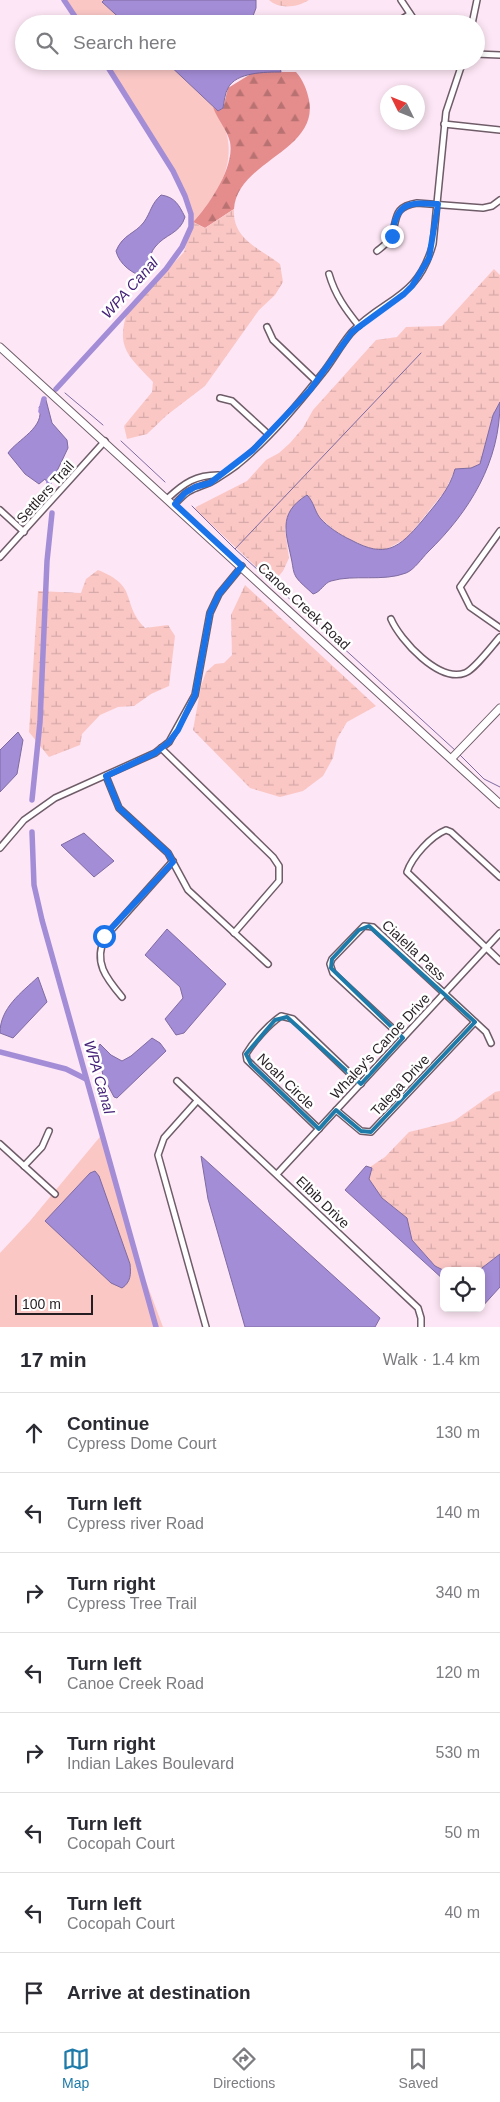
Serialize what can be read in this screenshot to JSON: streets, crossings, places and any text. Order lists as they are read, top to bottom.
{
  "streets": {
    "main road": ["Canoe Creek Road"],
    "street": [
      "Settlers Trail",
      "Cialella Pass",
      "Whaley's Canoe Drive",
      "Noah Circle",
      "Talega Drive",
      "Elbib Drive"
    ]
  },
  "crossings": [
    ["Settlers Trail", "Canoe Creek Road"],
    ["Cialella Pass", "Whaley's Canoe Drive"],
    ["Cialella Pass", "Talega Drive"],
    ["Whaley's Canoe Drive", "Noah Circle"],
    ["Whaley's Canoe Drive", "Talega Drive"],
    ["Whaley's Canoe Drive", "Elbib Drive"]
  ],
  "water": ["WPA Canal"],
  "scale_bar": "100 m",
  "north": "top left",
  "page": {
    "search": "Search here",
    "scale": "100 m",
    "heading": ["17 min", "Walk · 1.4 km"],
    "list": [
      ["Continue", "Cypress Dome Court", "130 m"],
      ["Turn left", "Cypress river Road", "140 m"],
      ["Turn right", "Cypress Tree Trail", "340 m"],
      ["Turn left", "Canoe Creek Road", "120 m"],
      ["Turn right", "Indian Lakes Boulevard", "530 m"],
      ["Turn left", "Cocopah Court", "50 m"],
      ["Turn left", "Cocopah Court", "40 m"],
      "Arrive at destination"
    ],
    "nav": ["Map", "Directions", "Saved"]
  }
}
